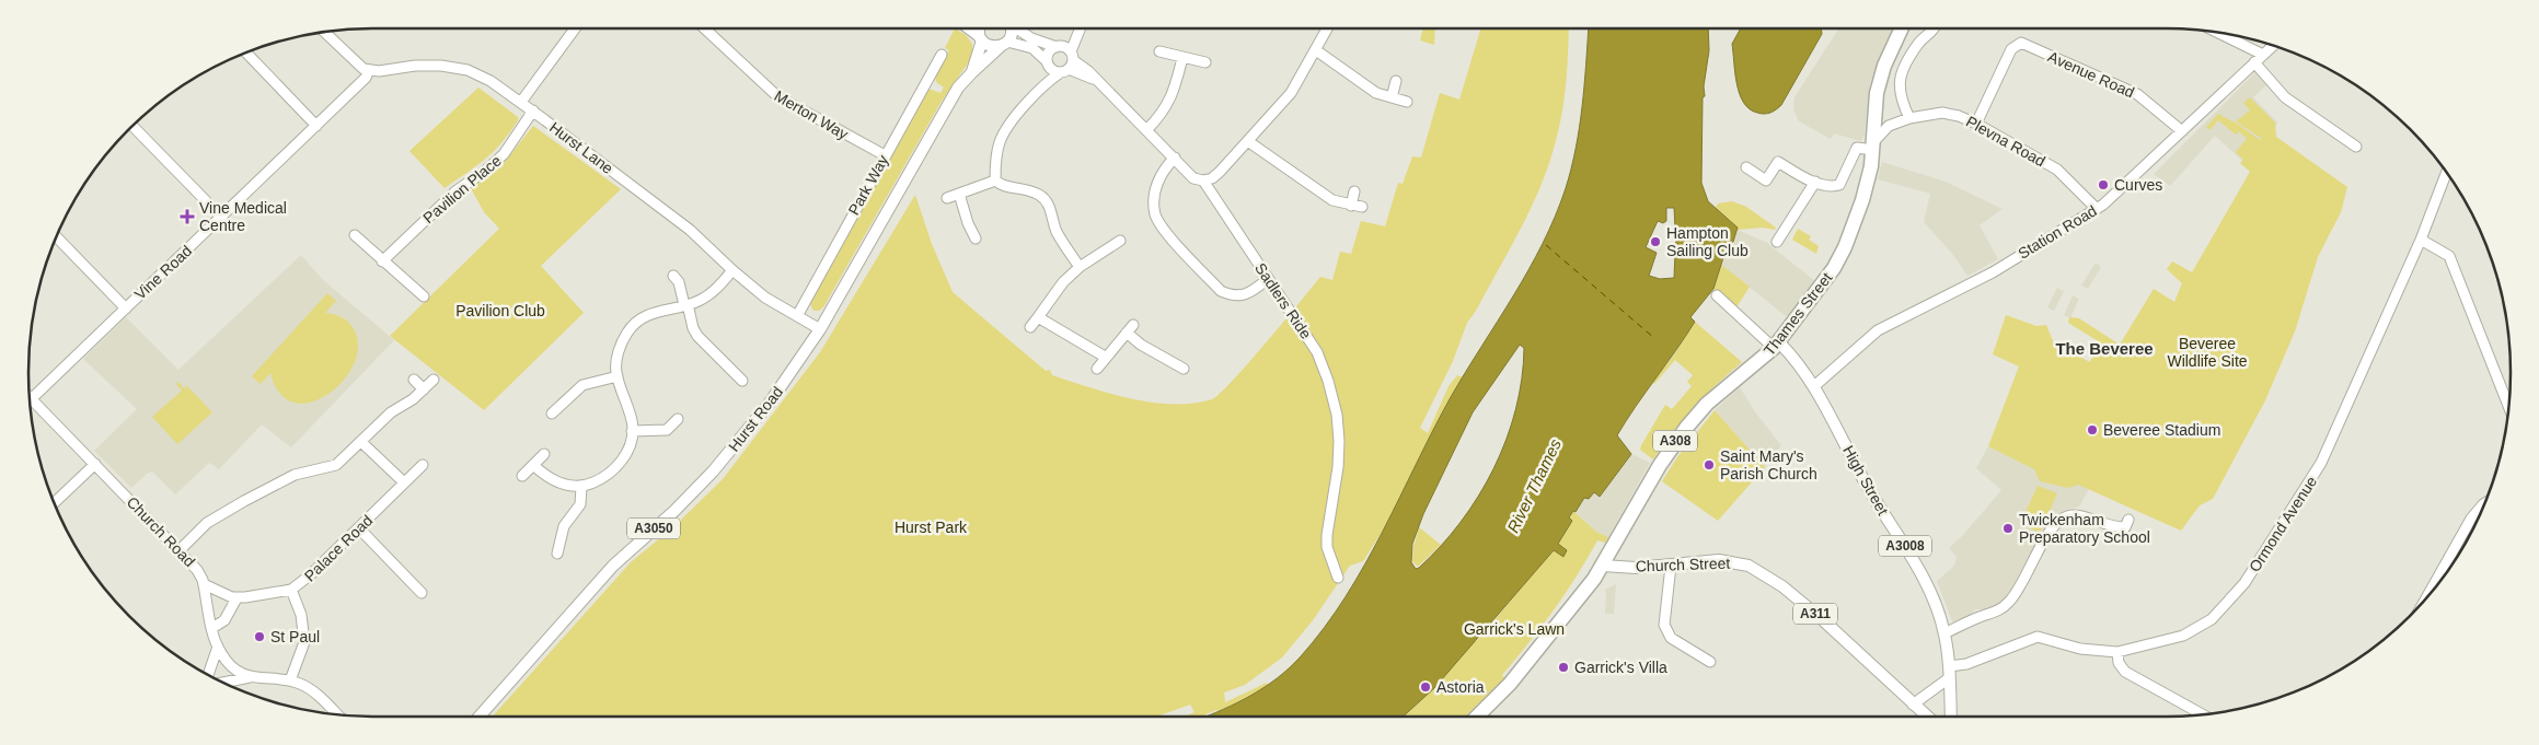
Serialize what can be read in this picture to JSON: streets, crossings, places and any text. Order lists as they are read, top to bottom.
{
  "streets": {
    "highway": ["Thames Street", "A308"],
    "main road": [
      "Hurst Road",
      "High Street",
      "A3050",
      "A3008",
      "Church Street",
      "A311"
    ],
    "street": [
      "Avenue Road",
      "Merton Way",
      "Plevna Road",
      "Hurst Lane",
      "Park Way",
      "Pavilion Place",
      "Station Road",
      "Vine Road",
      "Sadlers Ride",
      "Ormond Avenue",
      "Church Road",
      "Palace Road"
    ]
  },
  "crossings": [
    ["Avenue Road", "Plevna Road"],
    ["Avenue Road", "Station Road"],
    ["Merton Way", "Park Way"],
    ["Plevna Road", "Station Road"],
    ["Plevna Road", "Thames Street"],
    ["Plevna Road", "A308"],
    ["Hurst Lane", "Park Way"],
    ["Hurst Lane", "Pavilion Place"],
    ["Hurst Lane", "Vine Road"],
    ["Hurst Lane", "Hurst Road"],
    ["Station Road", "High Street"],
    ["Thames Street", "A308"],
    ["Thames Street", "High Street"],
    ["Thames Street", "Church Street"],
    ["A308", "Church Street"],
    ["High Street", "Ormond Avenue"],
    ["Church Road", "Palace Road"]
  ],
  "districts": ["The Beveree"],
  "water": ["River Thames"],
  "parks": [
    "Pavilion Club",
    "Beveree Wildlife Site",
    "Hurst Park",
    "Garrick's Lawn"
  ],
  "places": {
    "other": [
      "Curves",
      "Hampton Sailing Club",
      "Beveree Stadium",
      "Saint Mary's Parish Church",
      "Twickenham Preparatory School",
      "St Paul",
      "Garrick's Villa",
      "Astoria"
    ],
    "health": ["Vine Medical Centre"]
  }
}
